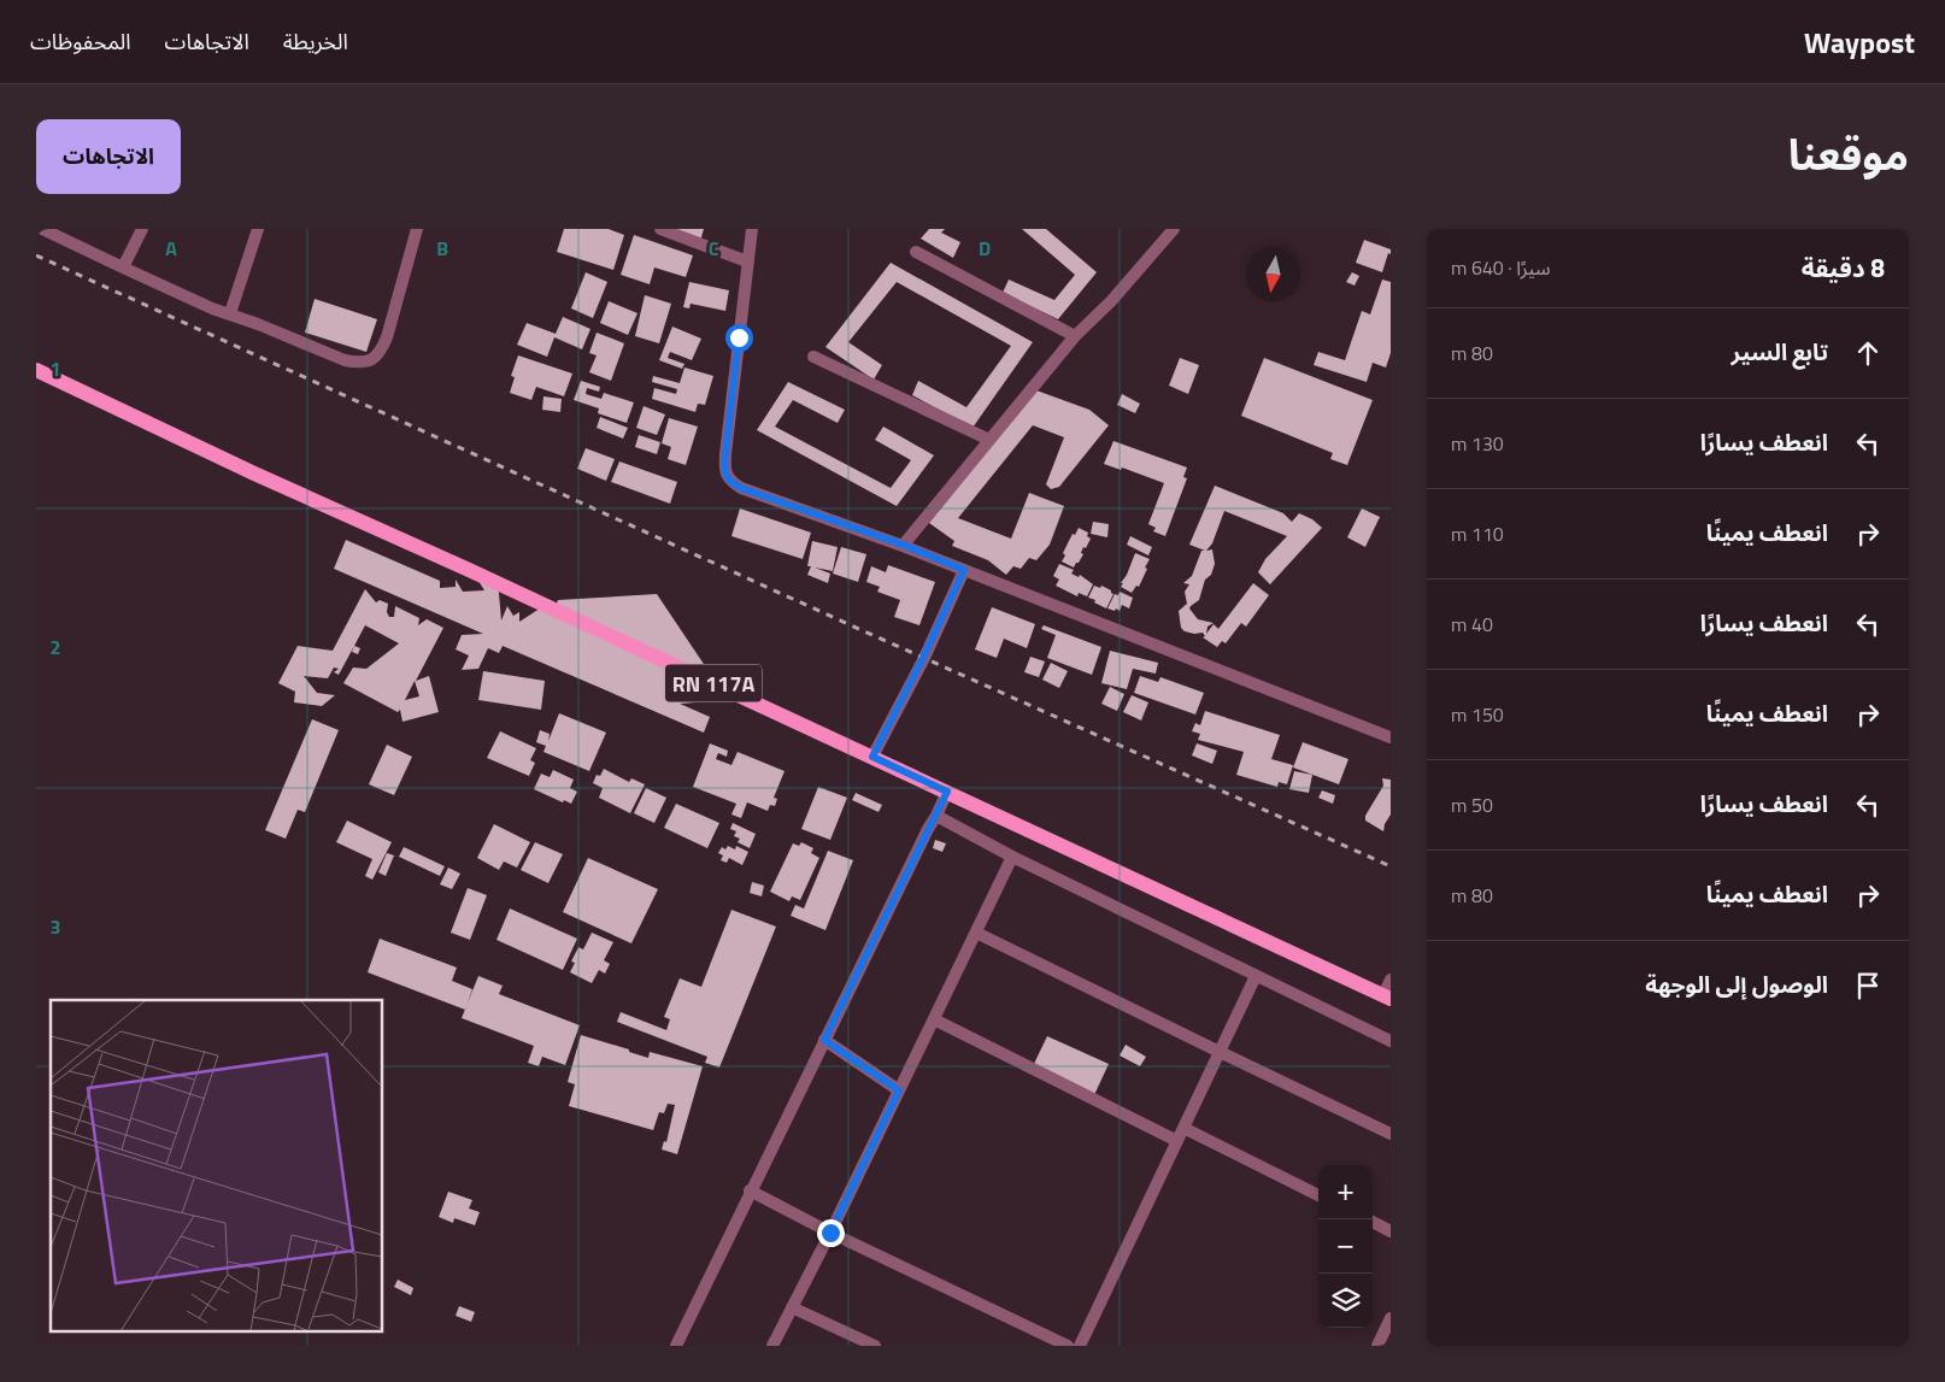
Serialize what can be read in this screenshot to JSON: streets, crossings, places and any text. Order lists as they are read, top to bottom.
{
  "streets": {
    "main road": ["RN 117A"]
  },
  "north": "bottom",
  "page": {
    "header": "Waypost",
    "nav": ["الخريطة", "الاتجاهات", "المحفوظات"],
    "title": "موقعنا",
    "buttons": "الاتجاهات",
    "heading": ["8 دقيقة", "سيرًا · 640 m"],
    "list": [
      ["تابع السير", "80 m"],
      ["انعطف يسارًا", "130 m"],
      ["انعطف يمينًا", "110 m"],
      ["انعطف يسارًا", "40 m"],
      ["انعطف يمينًا", "150 m"],
      ["انعطف يسارًا", "50 m"],
      ["انعطف يمينًا", "80 m"],
      "الوصول إلى الوجهة"
    ],
    "map_buttons": ["+", "−"]
  },
  "grid": {
    "columns": [
      "A",
      "B",
      "C",
      "D"
    ],
    "rows": ["1", "2", "3"]
  }
}
